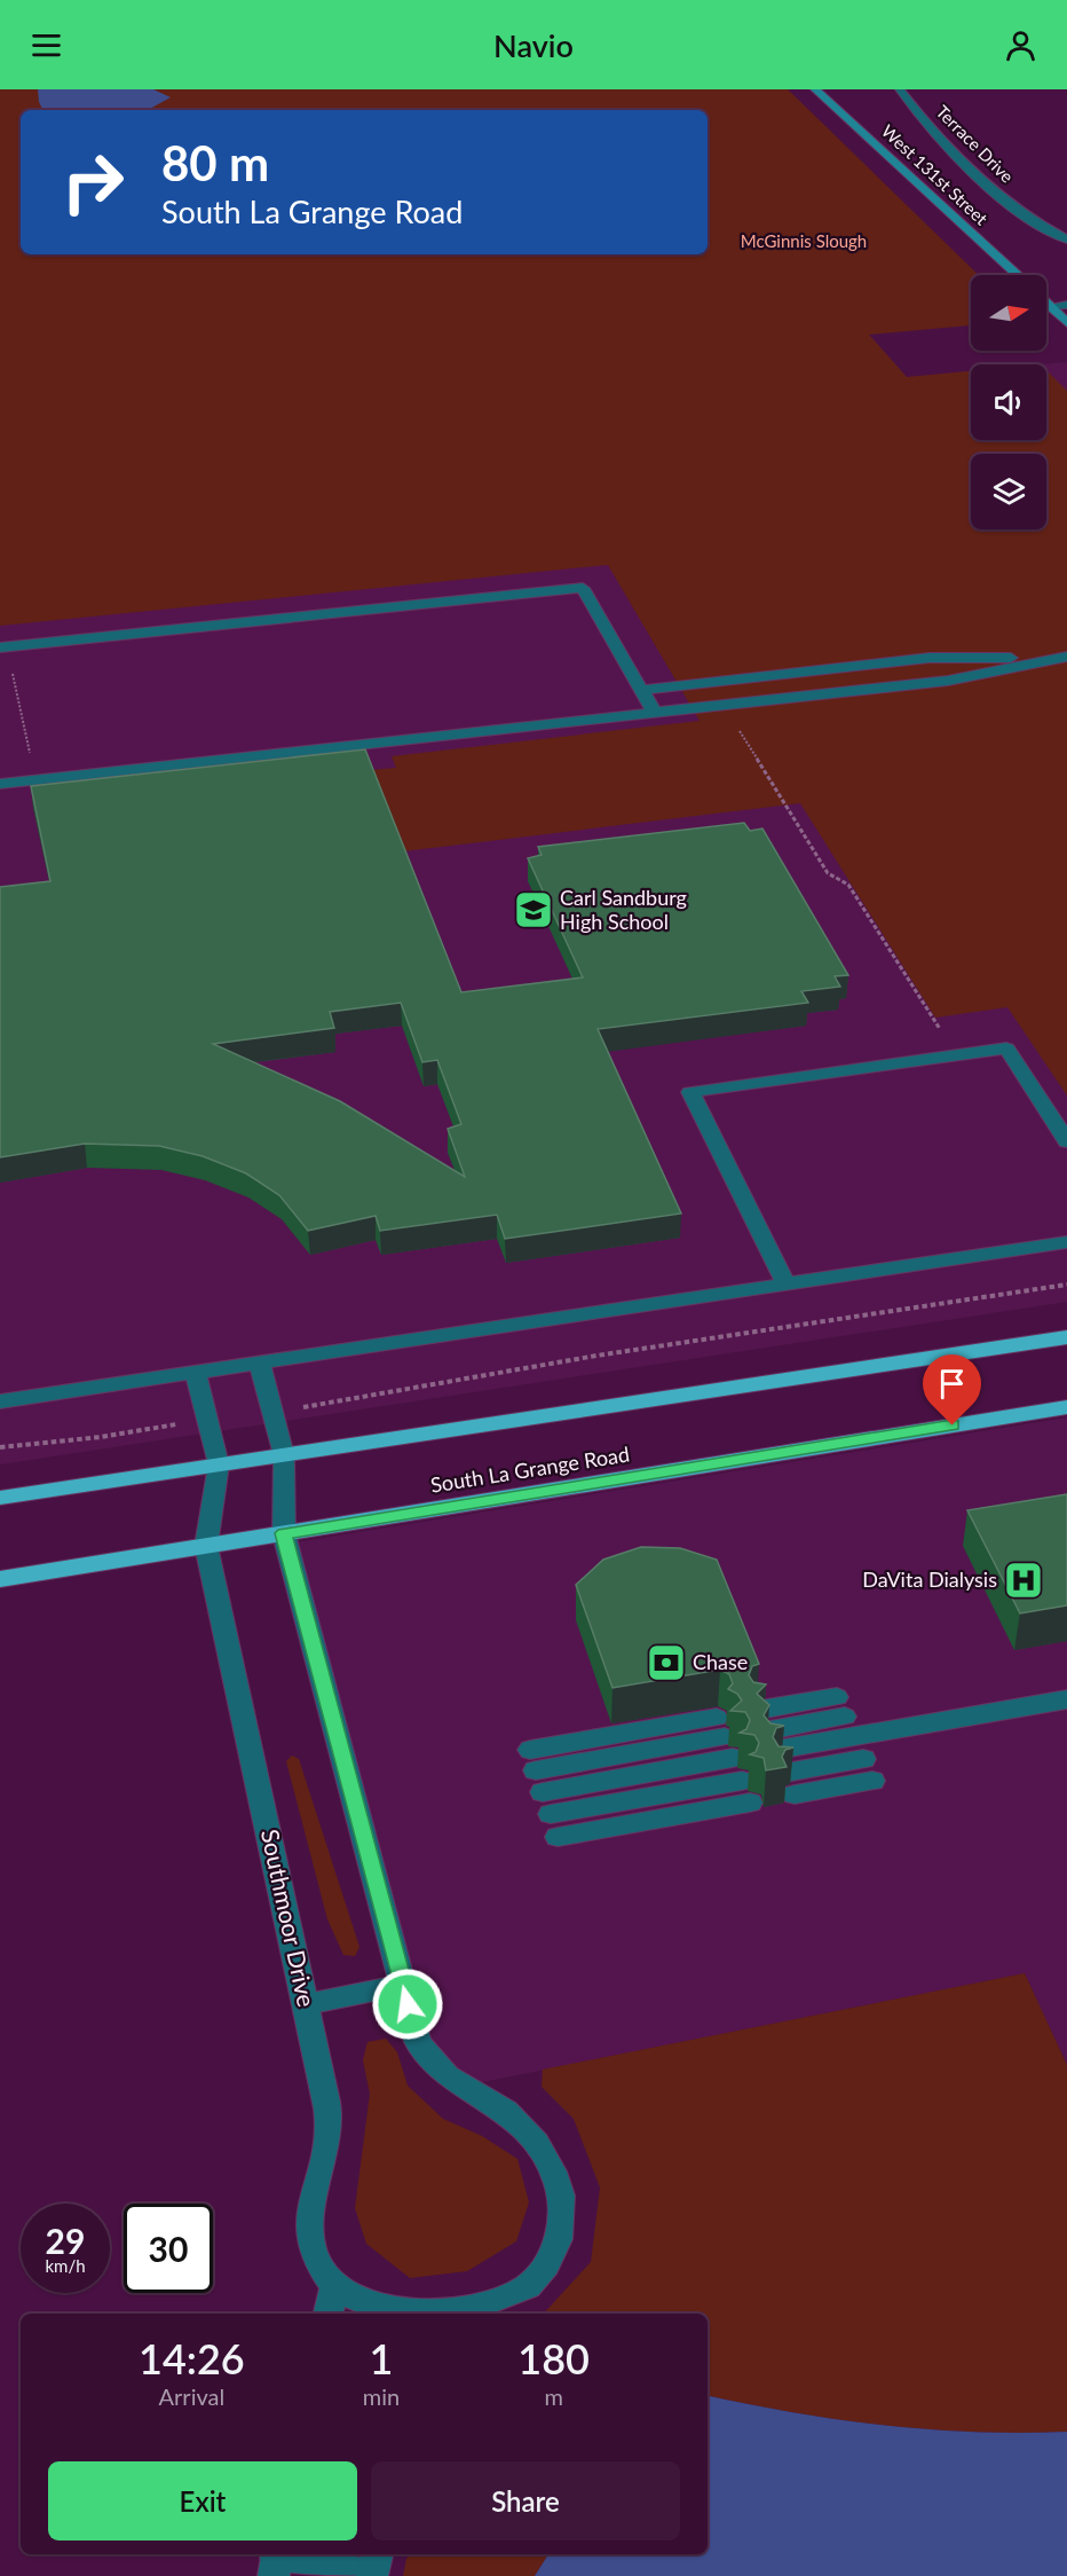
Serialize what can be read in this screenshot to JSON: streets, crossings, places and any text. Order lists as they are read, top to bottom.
{
  "streets": {
    "highway": ["South La Grange Road"],
    "street": ["Terrace Drive", "West 131st Street", "Southmoor Drive"]
  },
  "crossings": [
    ["South La Grange Road", "Southmoor Drive"]
  ],
  "parks": ["McGinnis Slough"],
  "places": {
    "school or university": ["Carl Sandburg High School"],
    "hospital": ["DaVita Dialysis"],
    "bank": ["Chase"]
  },
  "north": "right",
  "page": {
    "header": "Navio",
    "turn": ["80 m", "South La Grange Road"],
    "speed": "29 km/h",
    "limit": "30",
    "eta": [
      "14:26",
      "Arrival",
      "1",
      "min",
      "180",
      "m"
    ],
    "buttons": ["Exit", "Share"]
  }
}
